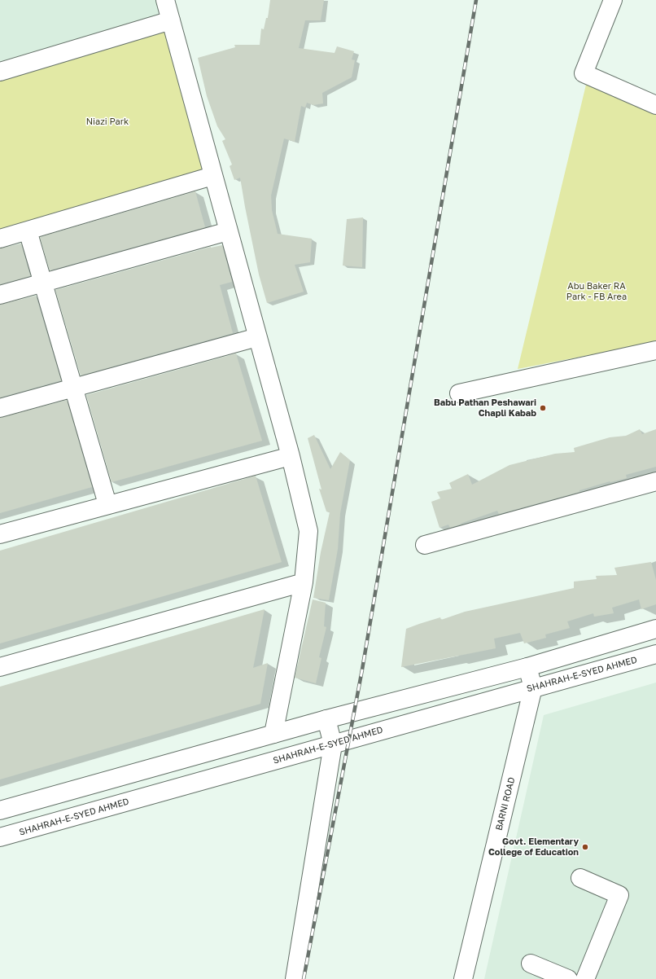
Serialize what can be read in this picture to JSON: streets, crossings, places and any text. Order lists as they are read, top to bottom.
{
  "streets": {
    "street": ["SHAHRAH-E-SYED AHMED", "BARNI ROAD"]
  },
  "crossings": [
    ["SHAHRAH-E-SYED AHMED", "BARNI ROAD"]
  ],
  "parks": ["Niazi Park", "Abu Baker RA Park - FB Area"],
  "places": ["Babu Pathan Peshawari Chapli Kabab", "Govt. Elementary College of Education"]
}
